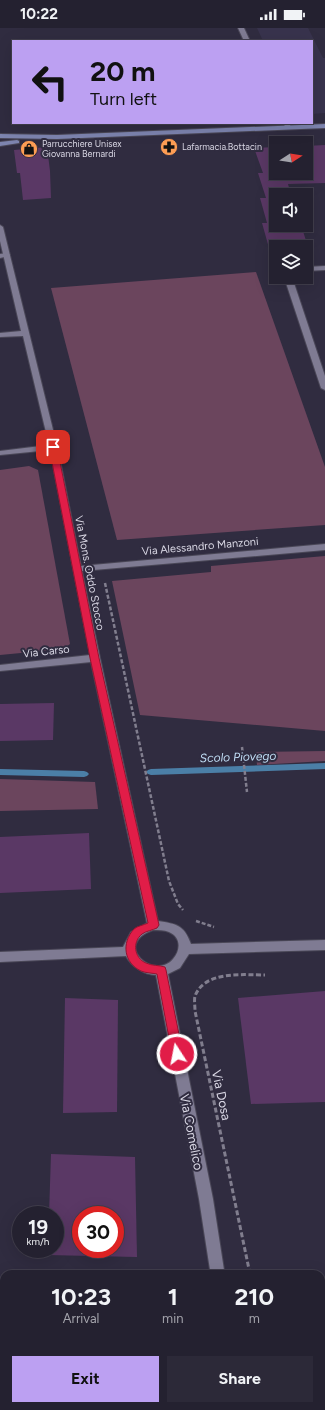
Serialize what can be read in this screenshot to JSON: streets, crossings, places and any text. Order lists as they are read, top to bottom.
{
  "streets": {
    "street": [
      "Via Alessandro Manzoni",
      "Via Mons. Oddo Stocco",
      "Via Carso",
      "Via Comelico"
    ],
    "path": ["Via Dosa"]
  },
  "crossings": [
    ["Via Alessandro Manzoni", "Via Mons. Oddo Stocco"],
    ["Via Mons. Oddo Stocco", "Via Carso"],
    ["Via Mons. Oddo Stocco", "Via Comelico"]
  ],
  "water": ["Scolo Piovego"],
  "places": {
    "pharmacy": ["Lafarmacia.Bottacin"],
    "shop": ["Parrucchiere Unisex Giovanna Bernardi"]
  },
  "north": "right",
  "page": {
    "status": "10:22",
    "turn": ["20 m", "Turn left"],
    "speed": "19 km/h",
    "limit": "30",
    "eta": [
      "10:23",
      "Arrival",
      "1",
      "min",
      "210",
      "m"
    ],
    "buttons": ["Exit", "Share"]
  }
}
